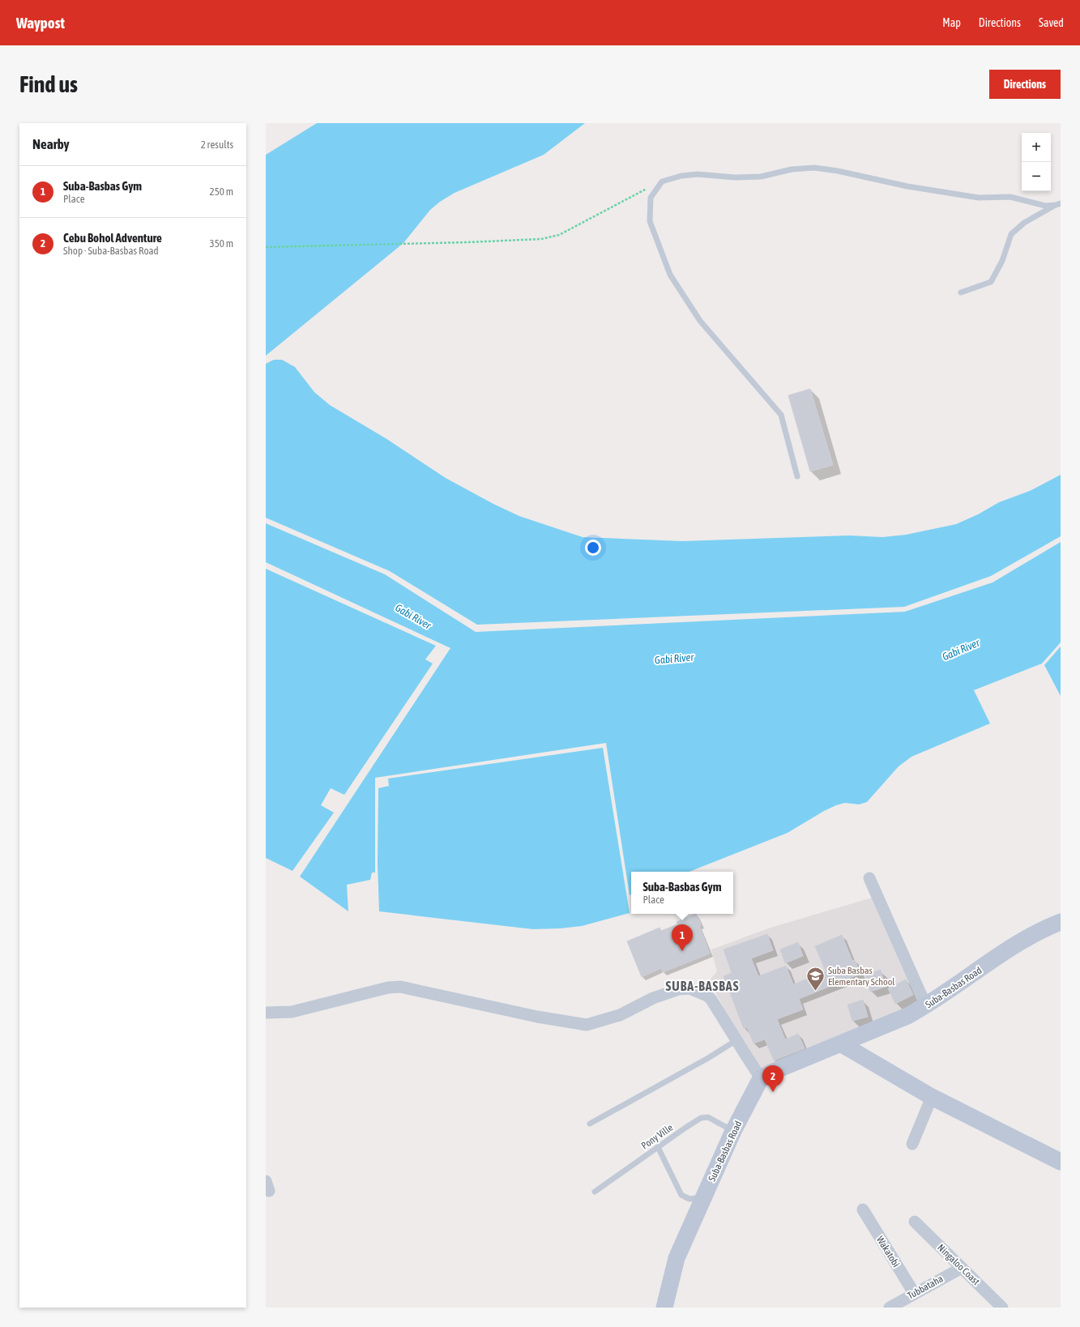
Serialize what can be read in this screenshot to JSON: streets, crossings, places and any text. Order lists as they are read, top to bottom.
{
  "streets": {
    "street": [
      "Suba-Basbas Road",
      "Wakatobi",
      "Ningaloo Coast",
      "Tubbataha"
    ],
    "lane": ["Pony Ville"]
  },
  "crossings": [
    ["Suba-Basbas Road", "Pony Ville"],
    ["Wakatobi", "Tubbataha"],
    ["Ningaloo Coast", "Tubbataha"]
  ],
  "districts": ["SUBA-BASBAS"],
  "water": ["Gabi River"],
  "places": {
    "school or university": ["Suba Basbas Elementary School"]
  },
  "page": {
    "header": "Waypost",
    "nav": ["Map", "Directions", "Saved"],
    "buttons": "Directions",
    "title": "Find us",
    "heading": ["Nearby", "2 results"],
    "map_buttons": ["+", "−"],
    "list": [
      {
        "mark": "1",
        "name": "Suba-Basbas Gym",
        "note": "Place",
        "value": "250 m"
      },
      {
        "mark": "2",
        "name": "Cebu Bohol Adventure",
        "note": "Shop · Suba-Basbas Road",
        "value": "350 m"
      }
    ],
    "popup": ["Suba-Basbas Gym", "Place"],
    "pins": ["1", "2"]
  }
}
